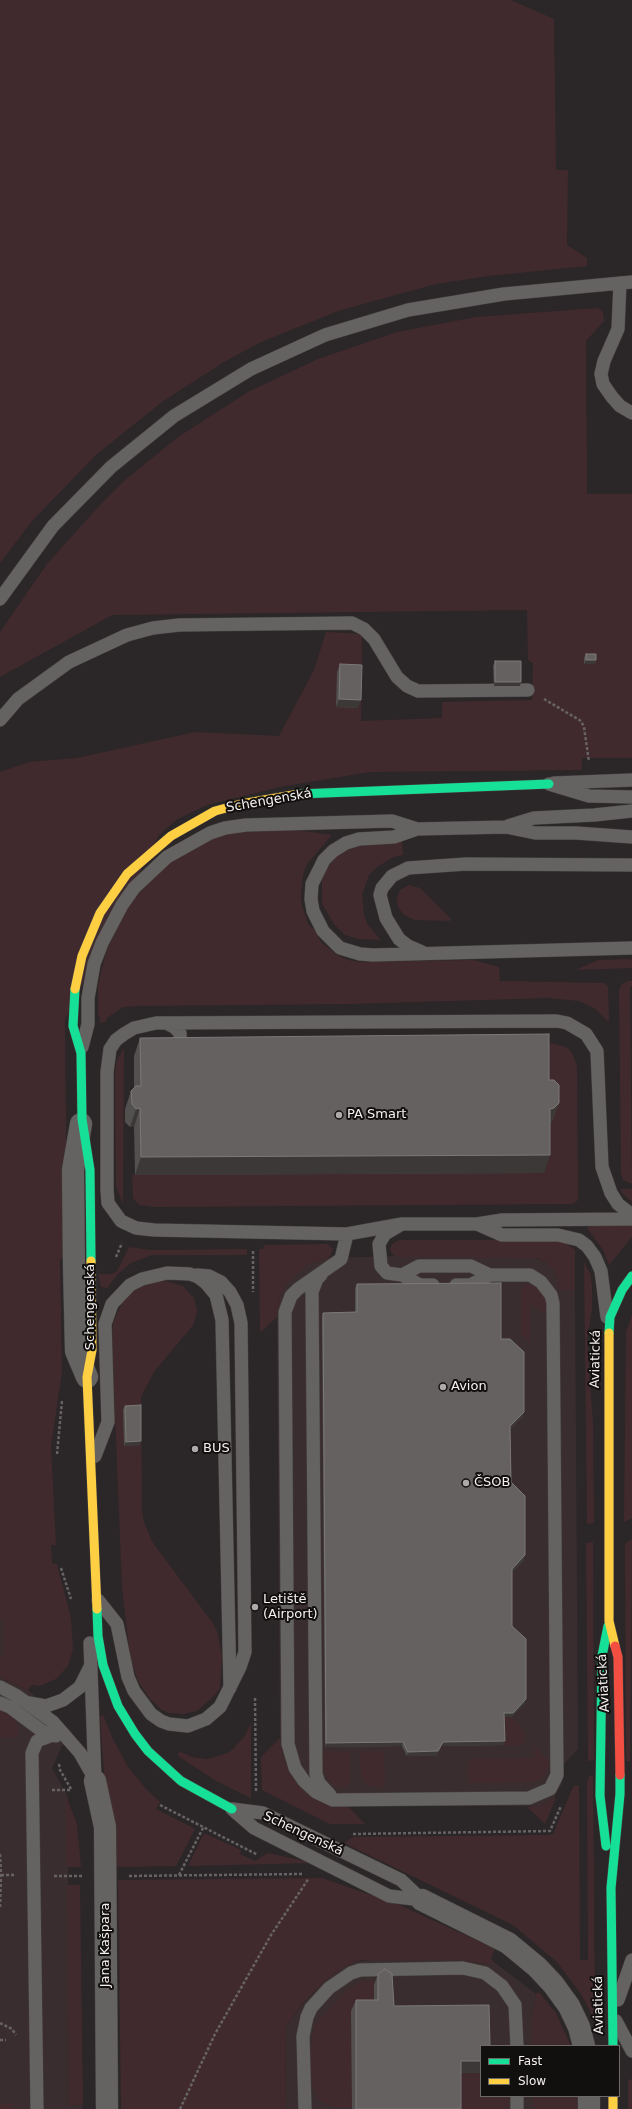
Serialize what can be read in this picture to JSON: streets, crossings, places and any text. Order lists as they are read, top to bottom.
{
  "streets": {
    "street": ["Schengenská", "Aviatická", "Jana Kašpara"]
  },
  "places": [
    "PA Smart",
    "Avion",
    "BUS",
    "ČSOB",
    "Letiště (Airport)"
  ],
  "legend": ["Fast", "Slow"]
}
